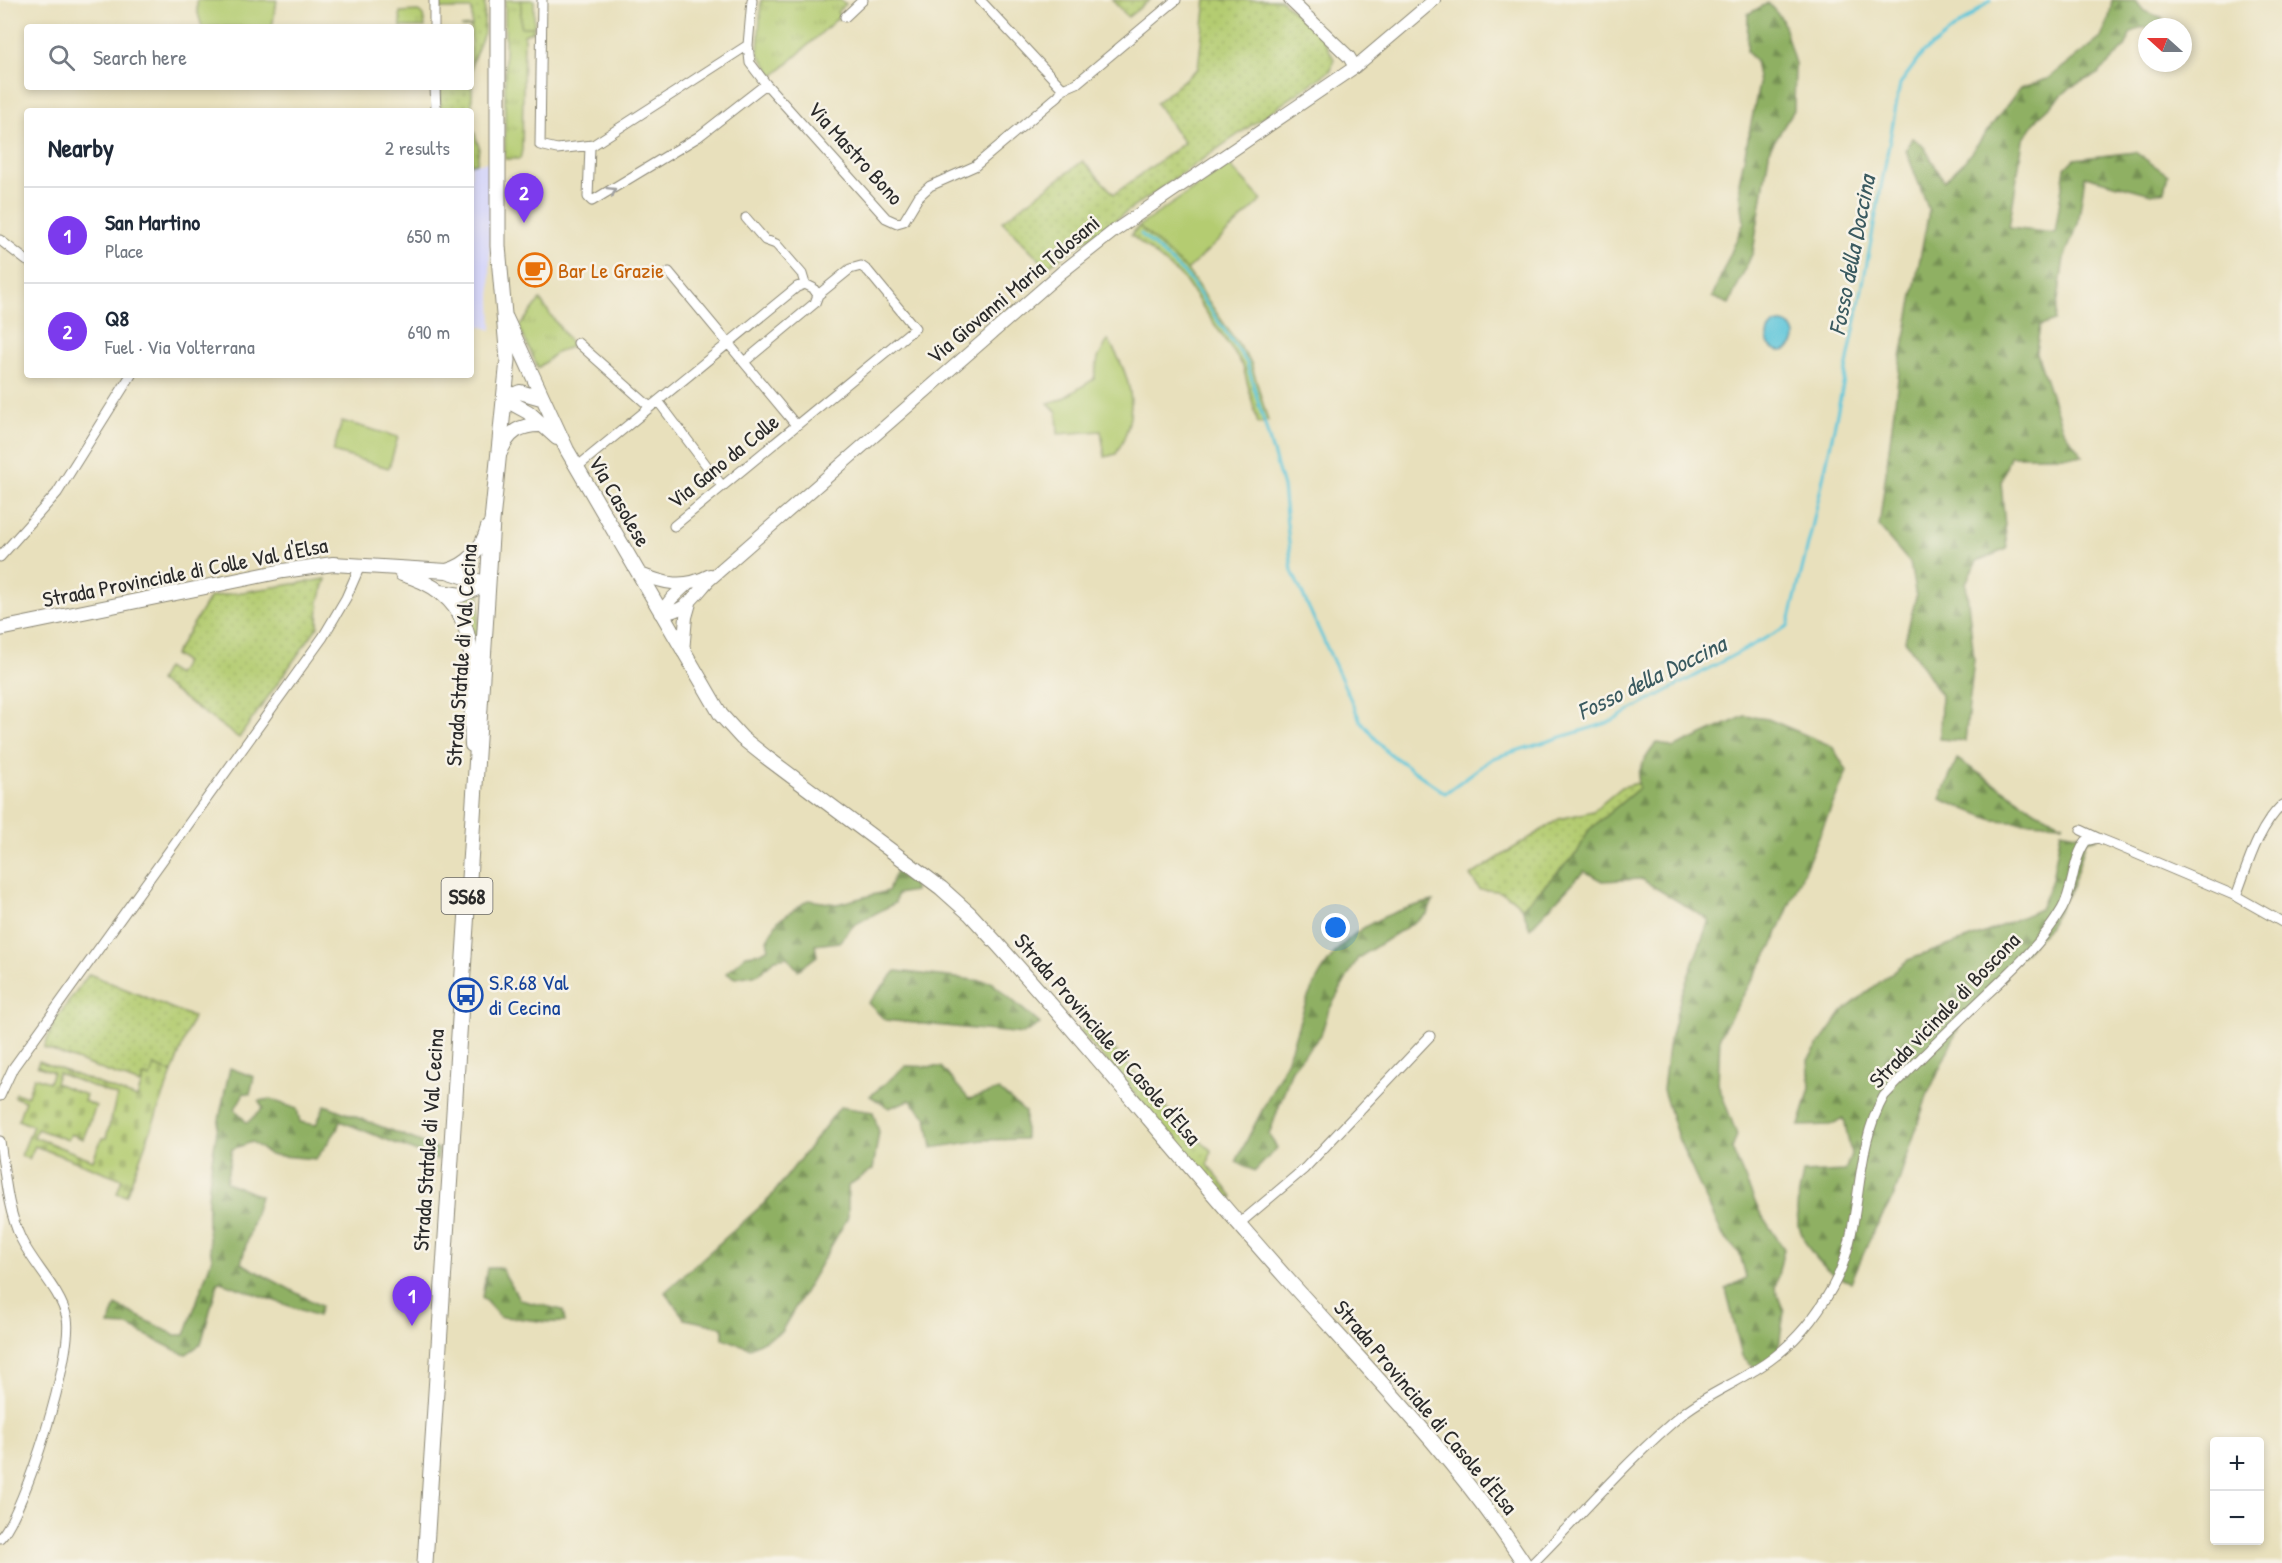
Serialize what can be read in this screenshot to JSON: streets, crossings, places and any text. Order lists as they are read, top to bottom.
{
  "streets": {
    "main road": [
      "Via Casolese",
      "Strada Provinciale di Colle Val d'Elsa",
      "Strada Statale di Val Cecina",
      "SS68",
      "Strada Provinciale di Casole d'Elsa"
    ],
    "street": [
      "Via Mastro Bono",
      "Via Giovanni Maria Tolosani",
      "Via Gano da Colle",
      "Strada vicinale di Boscona"
    ]
  },
  "crossings": [
    ["Via Giovanni Maria Tolosani", "Via Casolese"],
    ["Via Giovanni Maria Tolosani", "Strada Provinciale di Casole d'Elsa"],
    ["Via Casolese", "SS68"],
    ["Via Casolese", "Strada Provinciale di Casole d'Elsa"],
    ["Strada Provinciale di Colle Val d'Elsa", "Strada Statale di Val Cecina"],
    ["Strada Statale di Val Cecina", "SS68"]
  ],
  "water": ["Fosso della Doccina"],
  "places": {
    "cafe": ["Bar Le Grazie"],
    "bus stop": ["S.R.68 Val di Cecina"]
  },
  "north": "left",
  "page": {
    "search": "Search here",
    "heading": ["Nearby", "2 results"],
    "pins": ["2", "1"],
    "list": [
      {
        "mark": "1",
        "name": "San Martino",
        "note": "Place",
        "value": "650 m"
      },
      {
        "mark": "2",
        "name": "Q8",
        "note": "Fuel · Via Volterrana",
        "value": "690 m"
      }
    ],
    "map_buttons": ["+", "−"]
  }
}
